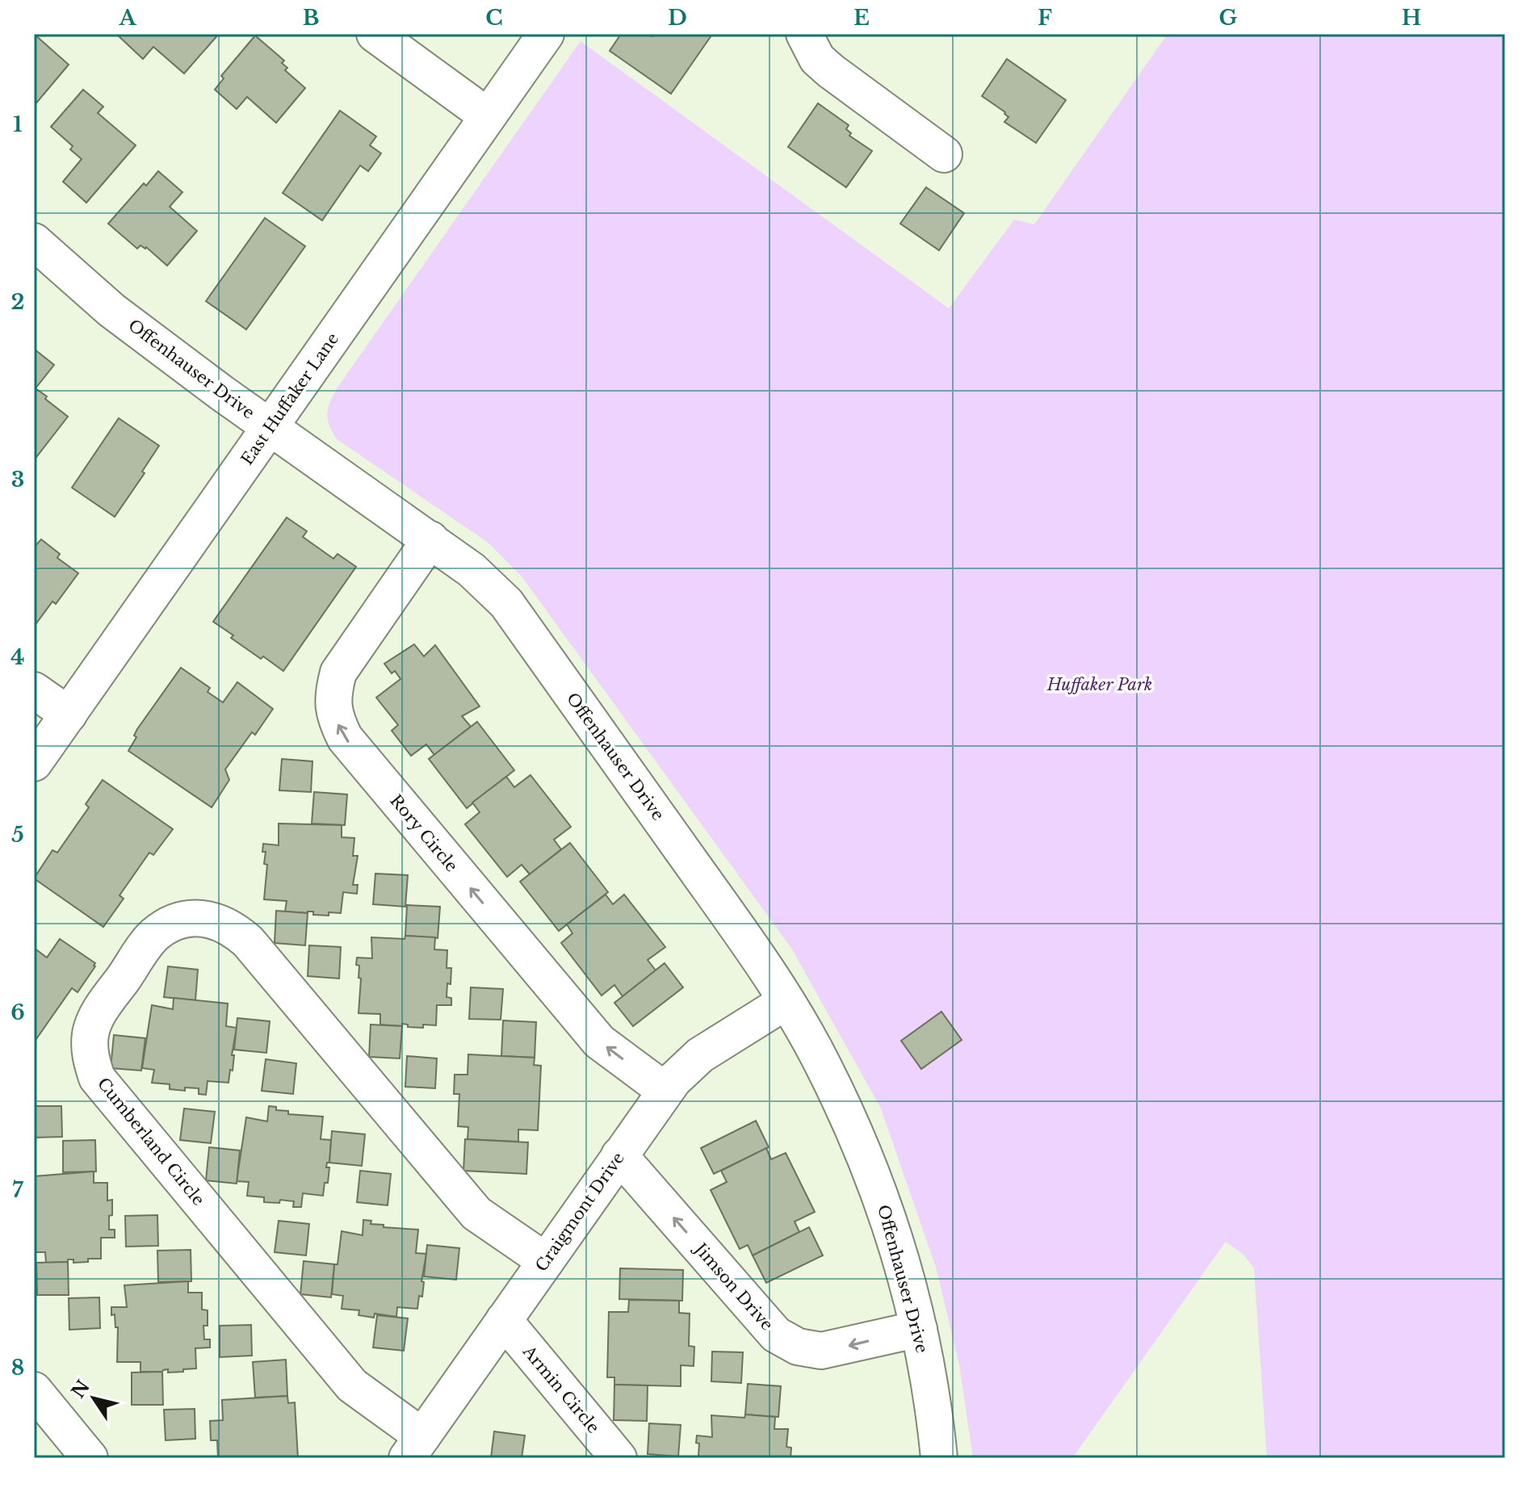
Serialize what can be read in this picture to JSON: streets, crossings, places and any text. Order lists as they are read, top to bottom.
{
  "streets": {
    "street": [
      "Offenhauser Drive",
      "East Huffaker Lane",
      "Rory Circle",
      "Cumberland Circle",
      "Craigmont Drive",
      "Jimson Drive",
      "Armin Circle"
    ]
  },
  "crossings": [
    ["Offenhauser Drive", "East Huffaker Lane"],
    ["Offenhauser Drive", "Rory Circle"],
    ["Offenhauser Drive", "Craigmont Drive"],
    ["Offenhauser Drive", "Jimson Drive"],
    ["Rory Circle", "Craigmont Drive"],
    ["Cumberland Circle", "Craigmont Drive"],
    ["Craigmont Drive", "Jimson Drive"],
    ["Craigmont Drive", "Armin Circle"]
  ],
  "one_way": ["Rory Circle", "Jimson Drive"],
  "parks": ["Huffaker Park"],
  "north": "top left",
  "grid": {
    "columns": [
      "A",
      "B",
      "C",
      "D",
      "E",
      "F",
      "G",
      "H"
    ],
    "rows": [
      "1",
      "2",
      "3",
      "4",
      "5",
      "6",
      "7",
      "8"
    ]
  }
}
